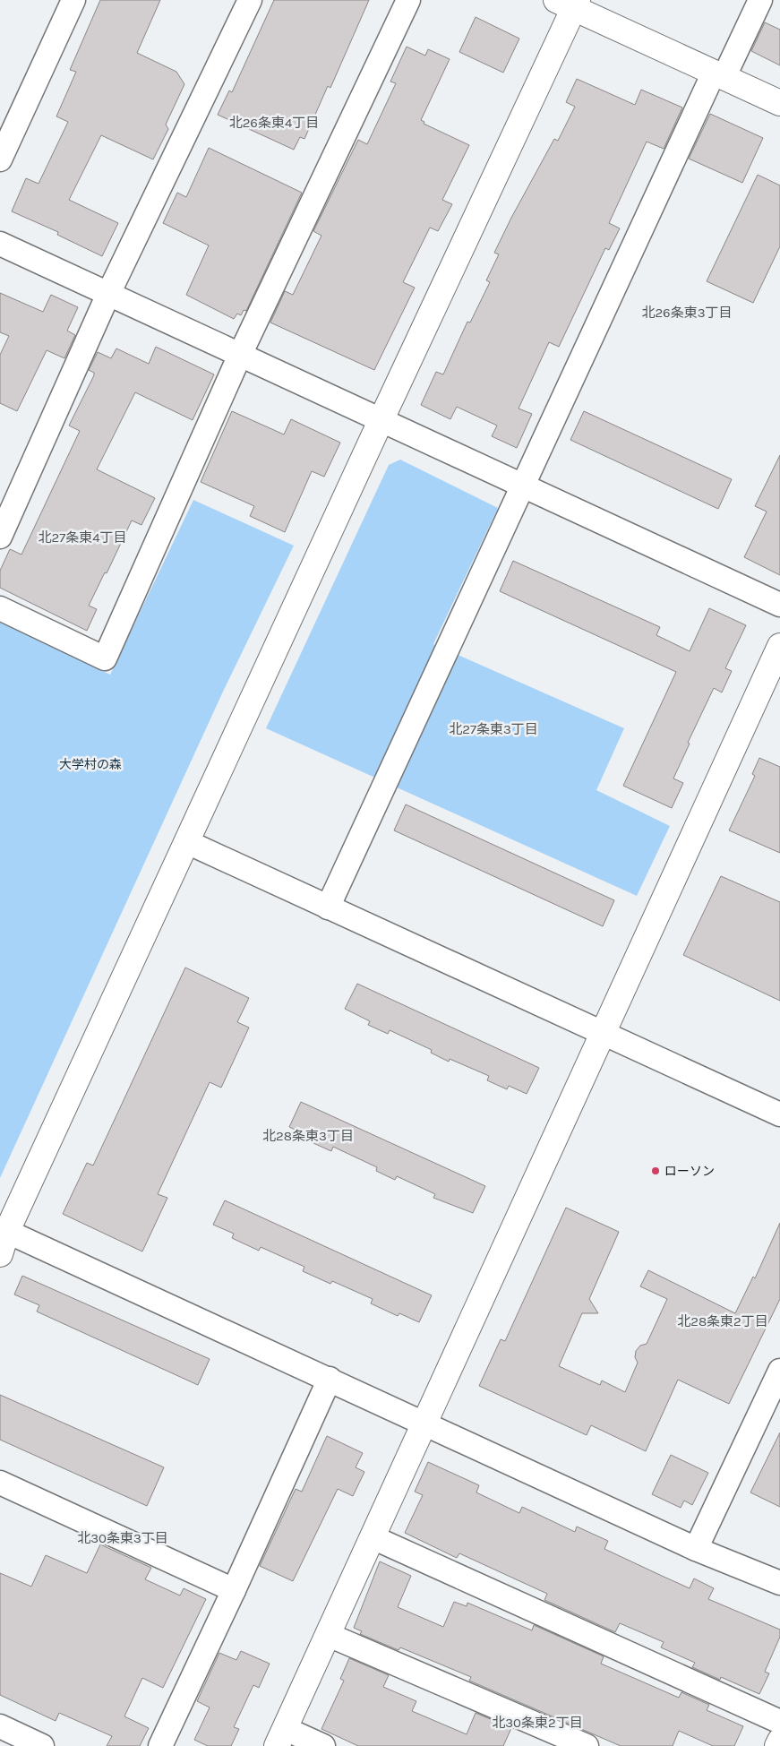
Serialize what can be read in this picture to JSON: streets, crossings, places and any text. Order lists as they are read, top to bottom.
{
  "districts": [
    "北26条東4丁目",
    "北26条東3丁目",
    "北27条東4丁目",
    "北27条東3丁目",
    "北28条東3丁目",
    "北28条東2丁目",
    "北30条東3丁目",
    "北30条東2丁目"
  ],
  "parks": ["大学村の森"],
  "places": ["ローソン"]
}
